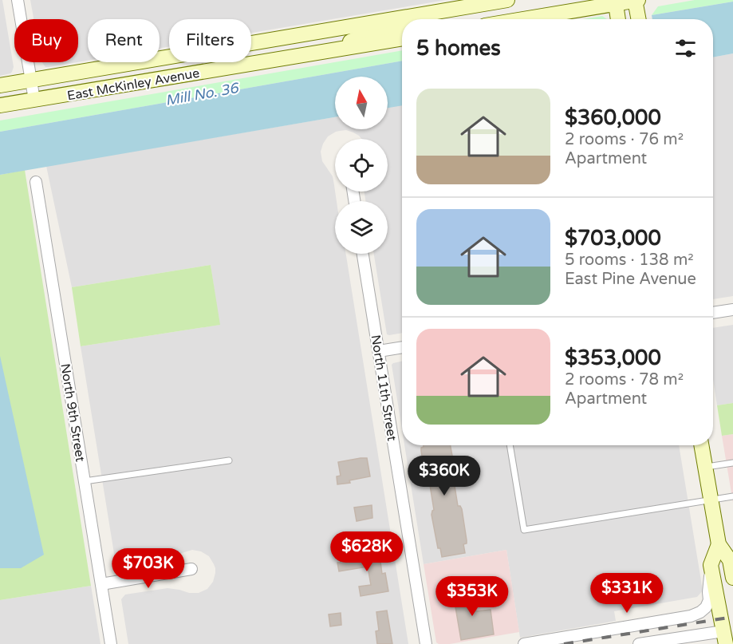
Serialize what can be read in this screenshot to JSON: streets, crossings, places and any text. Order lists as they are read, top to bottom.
{
  "streets": {
    "main road": ["East McKinley Avenue"],
    "street": ["North 11th Street", "North 9th Street"]
  },
  "water": ["Mill No. 36"],
  "north": "top",
  "page": {
    "chip": ["Buy", "Rent", "Filters"],
    "heading": "5 homes",
    "list": [
      {
        "name": "$360,000",
        "note": "2 rooms · 76 m² · Apartment"
      },
      {
        "name": "$703,000",
        "note": "5 rooms · 138 m² · East Pine Avenue"
      },
      {
        "name": "$353,000",
        "note": "2 rooms · 78 m² · Apartment"
      }
    ],
    "price": [
      "$360K",
      "$628K",
      "$703K",
      "$331K",
      "$353K"
    ]
  }
}
